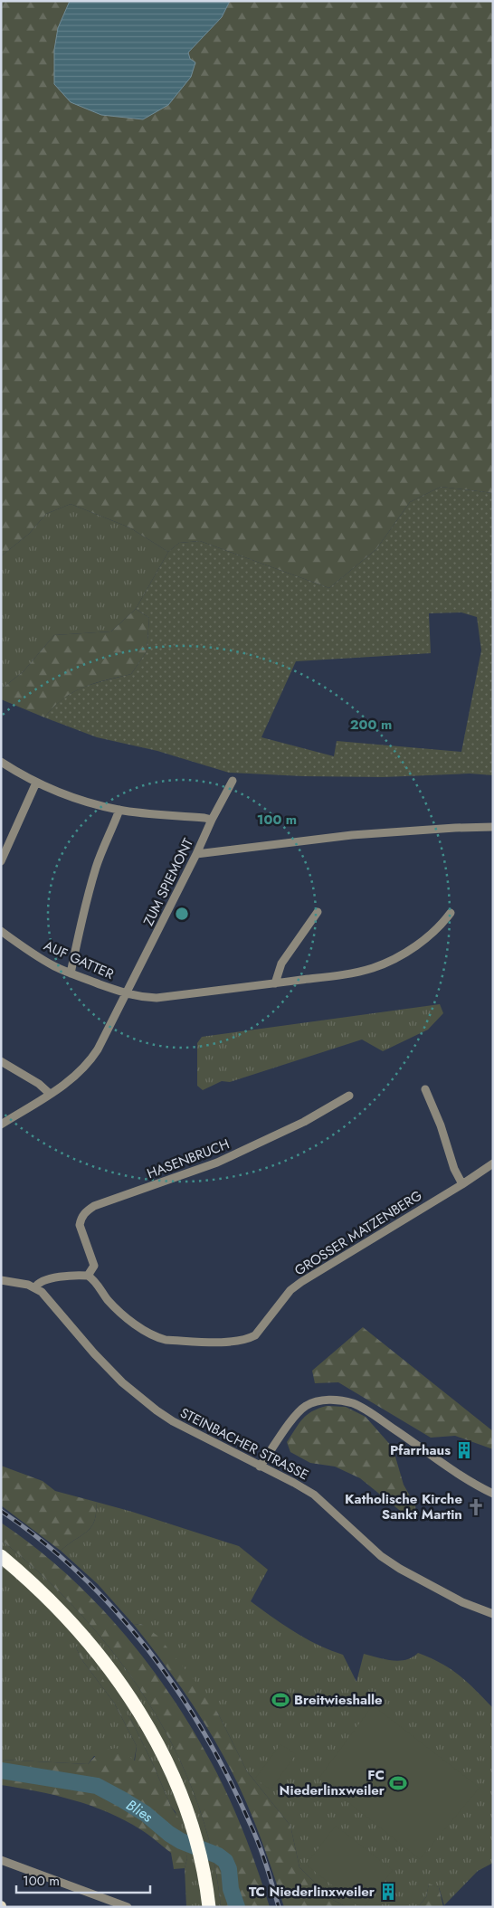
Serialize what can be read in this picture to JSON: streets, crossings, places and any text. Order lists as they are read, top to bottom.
{
  "streets": {
    "street": [
      "ZUM SPIEMONT",
      "AUF GATTER",
      "HASENBRUCH",
      "GROSSER MATZENBERG",
      "STEINBACHER STRASSE"
    ]
  },
  "crossings": [
    ["ZUM SPIEMONT", "AUF GATTER"],
    ["HASENBRUCH", "GROSSER MATZENBERG"]
  ],
  "water": ["Blies"],
  "places": {
    "building": ["Pfarrhaus", "TC Niederlinxweiler"],
    "church": ["Katholische Kirche Sankt Martin"],
    "sports": ["Breitwieshalle", "FC Niederlinxweiler"]
  },
  "scale_bar": "100 m",
  "rings": ["200 m", "100 m"]
}
